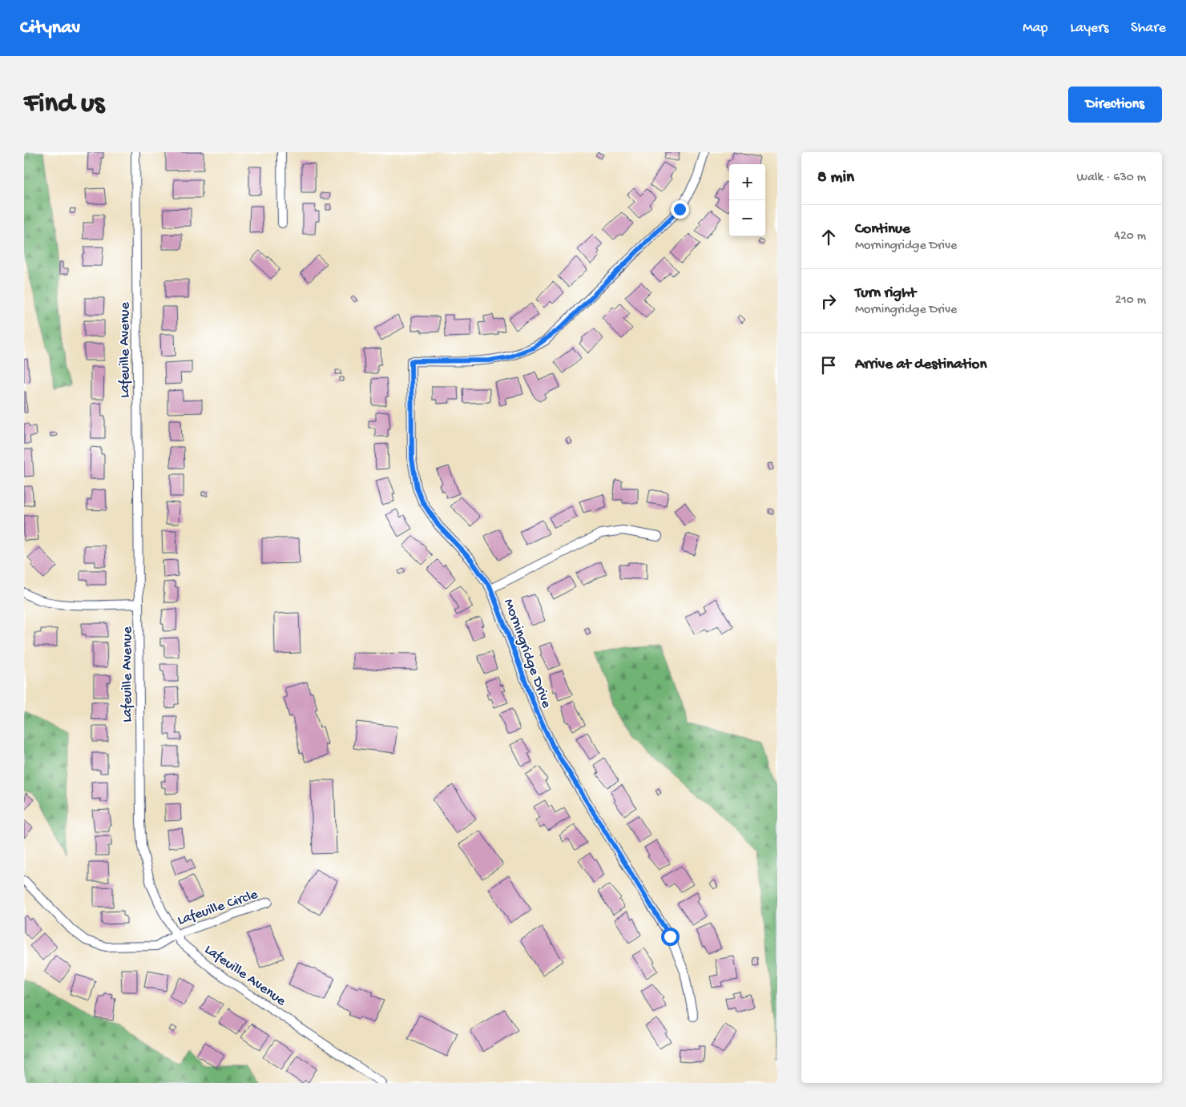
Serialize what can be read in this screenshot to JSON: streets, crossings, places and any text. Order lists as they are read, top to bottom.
{
  "streets": {
    "street": ["Lafeuille Avenue", "Morningridge Drive", "Lafeuille Circle"]
  },
  "crossings": [
    ["Lafeuille Avenue", "Lafeuille Circle"]
  ],
  "page": {
    "header": "Citynav",
    "nav": ["Map", "Layers", "Share"],
    "buttons": "Directions",
    "title": "Find us",
    "heading": ["8 min", "Walk · 630 m"],
    "map_buttons": ["+", "−"],
    "list": [
      ["Continue", "Morningridge Drive", "420 m"],
      ["Turn right", "Morningridge Drive", "210 m"],
      "Arrive at destination"
    ]
  }
}
